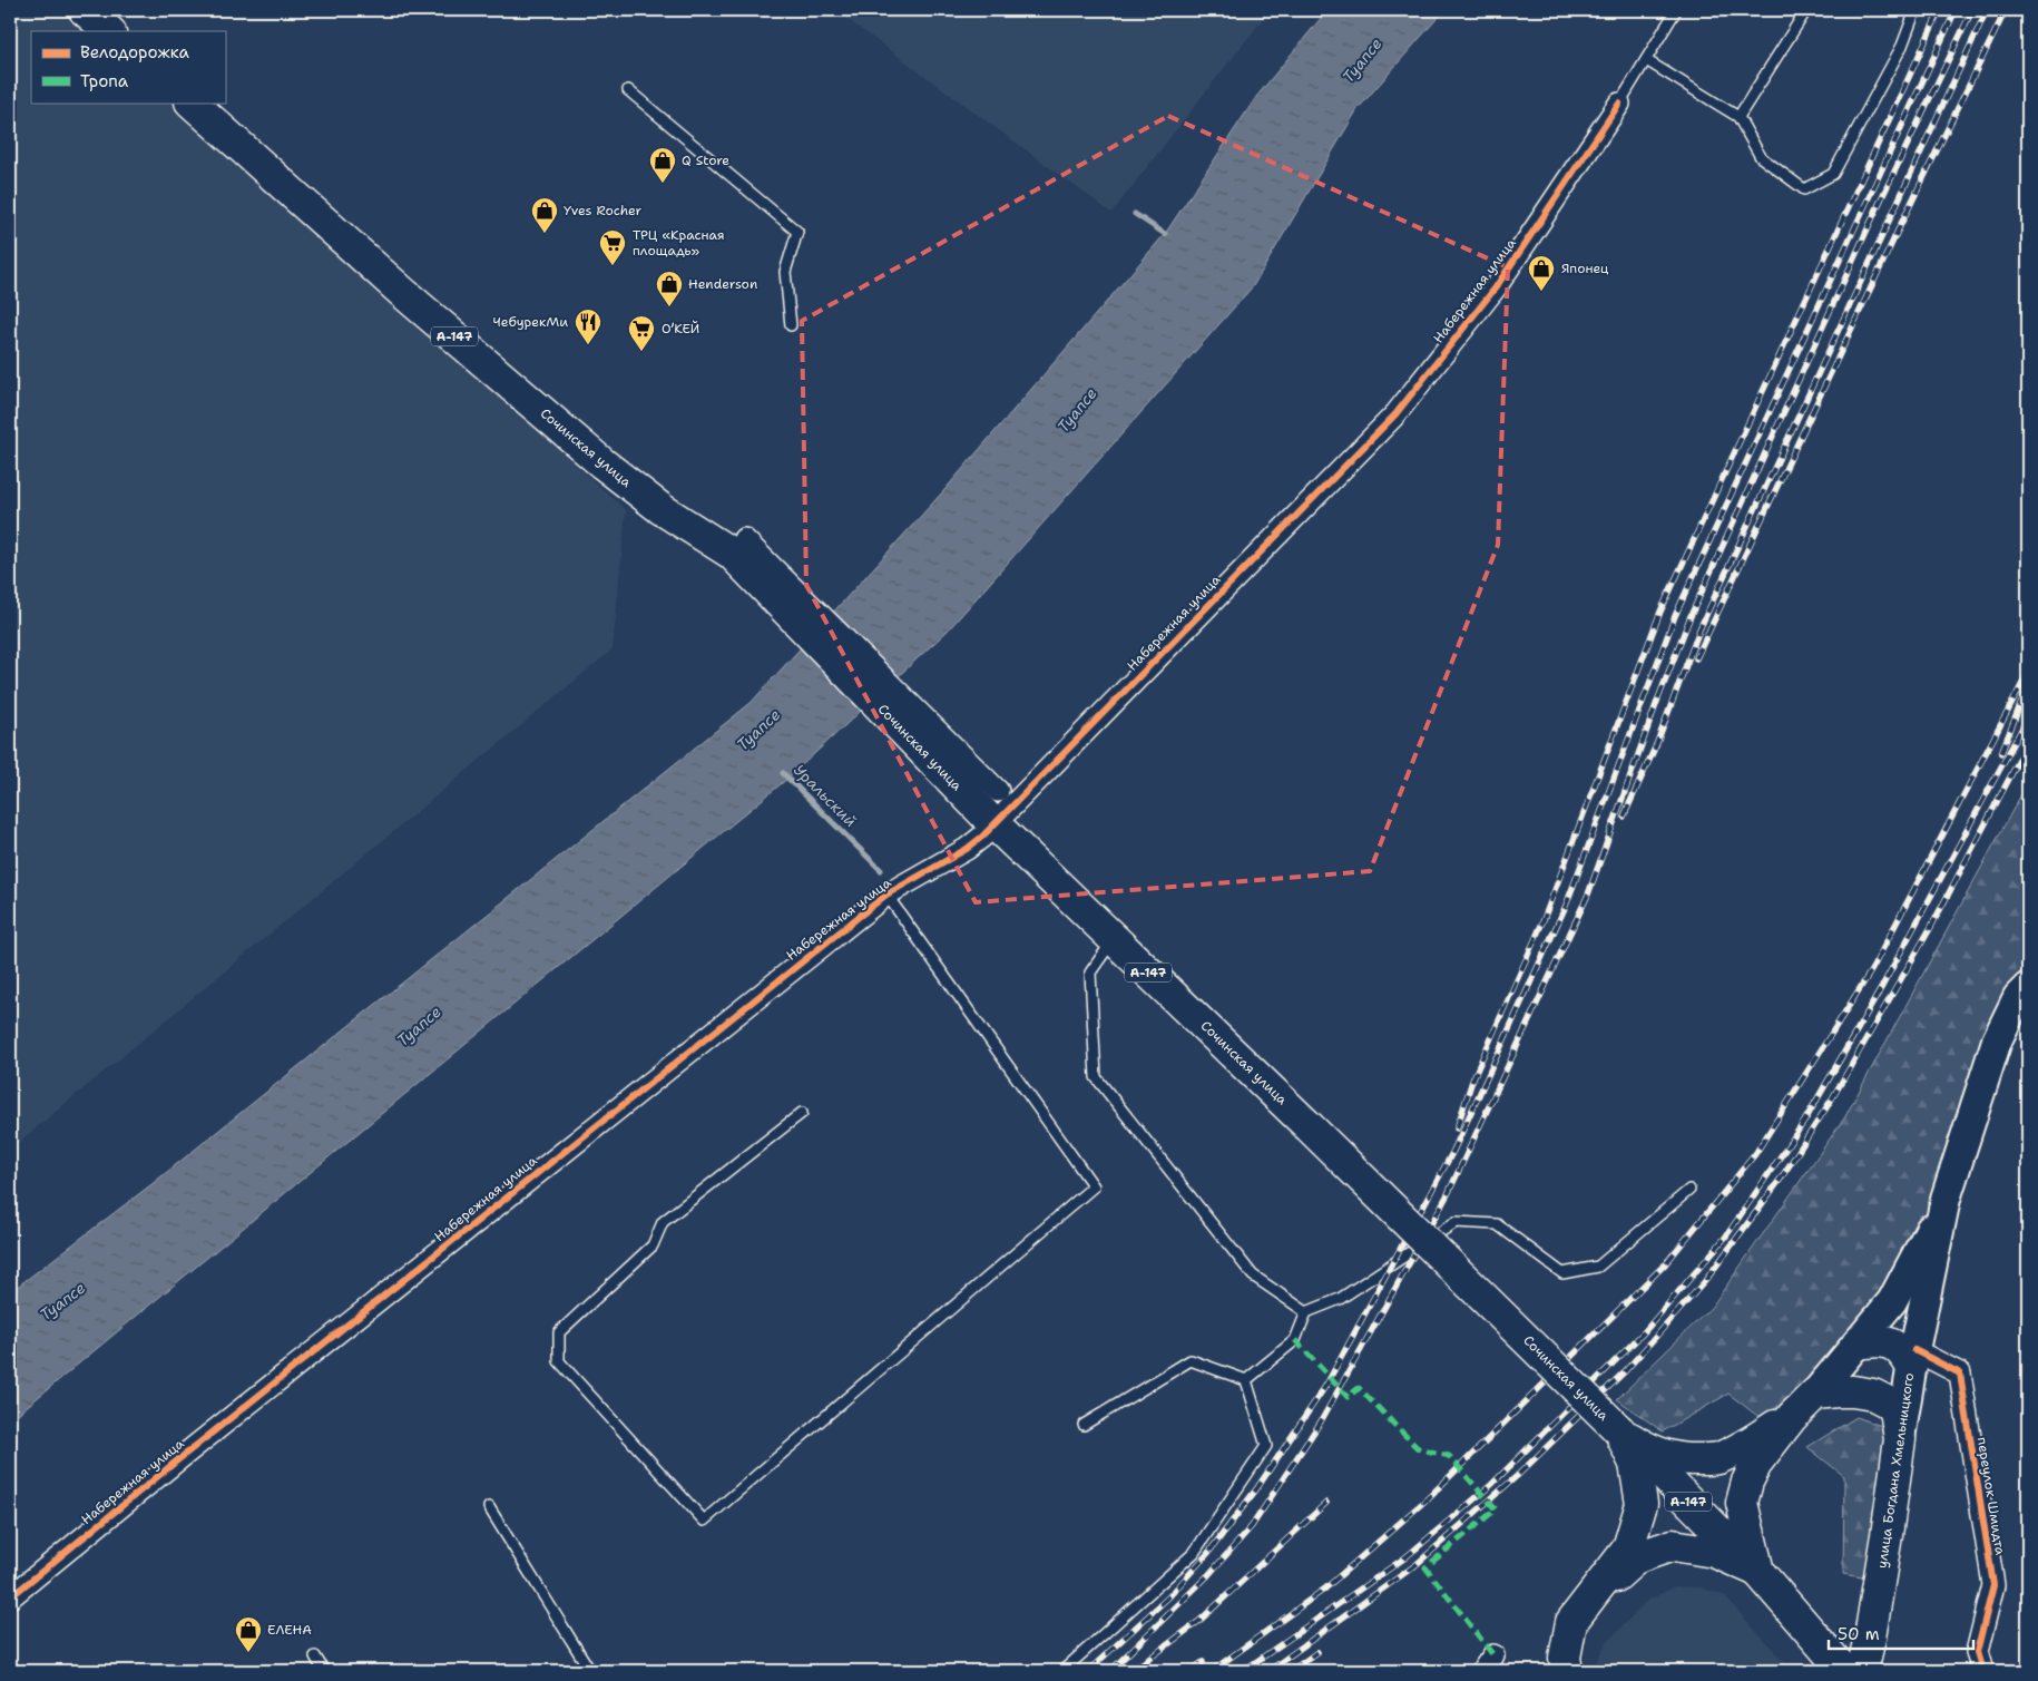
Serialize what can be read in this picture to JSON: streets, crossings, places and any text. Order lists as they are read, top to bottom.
{
  "streets": {
    "main road": ["А-147", "Сочинская улица", "улица Богдана Хмельницкого"],
    "street": ["Набережная улица", "переулок Шмидта"]
  },
  "crossings": [
    ["Набережная улица", "Сочинская улица"],
    ["А-147", "Сочинская улица"],
    ["улица Богдана Хмельницкого", "переулок Шмидта"]
  ],
  "water": ["Туапсе", "Уральский"],
  "places": {
    "shop": [
      "Q Store",
      "Yves Rocher",
      "Японец",
      "Henderson",
      "ЕЛЕНА"
    ],
    "supermarket": ["ТРЦ «Красная площадь»", "О’КЕЙ"],
    "restaurant": ["ЧебурекМи"]
  },
  "legend": ["Велодорожка", "Тропа"],
  "scale_bar": "50 m"
}
